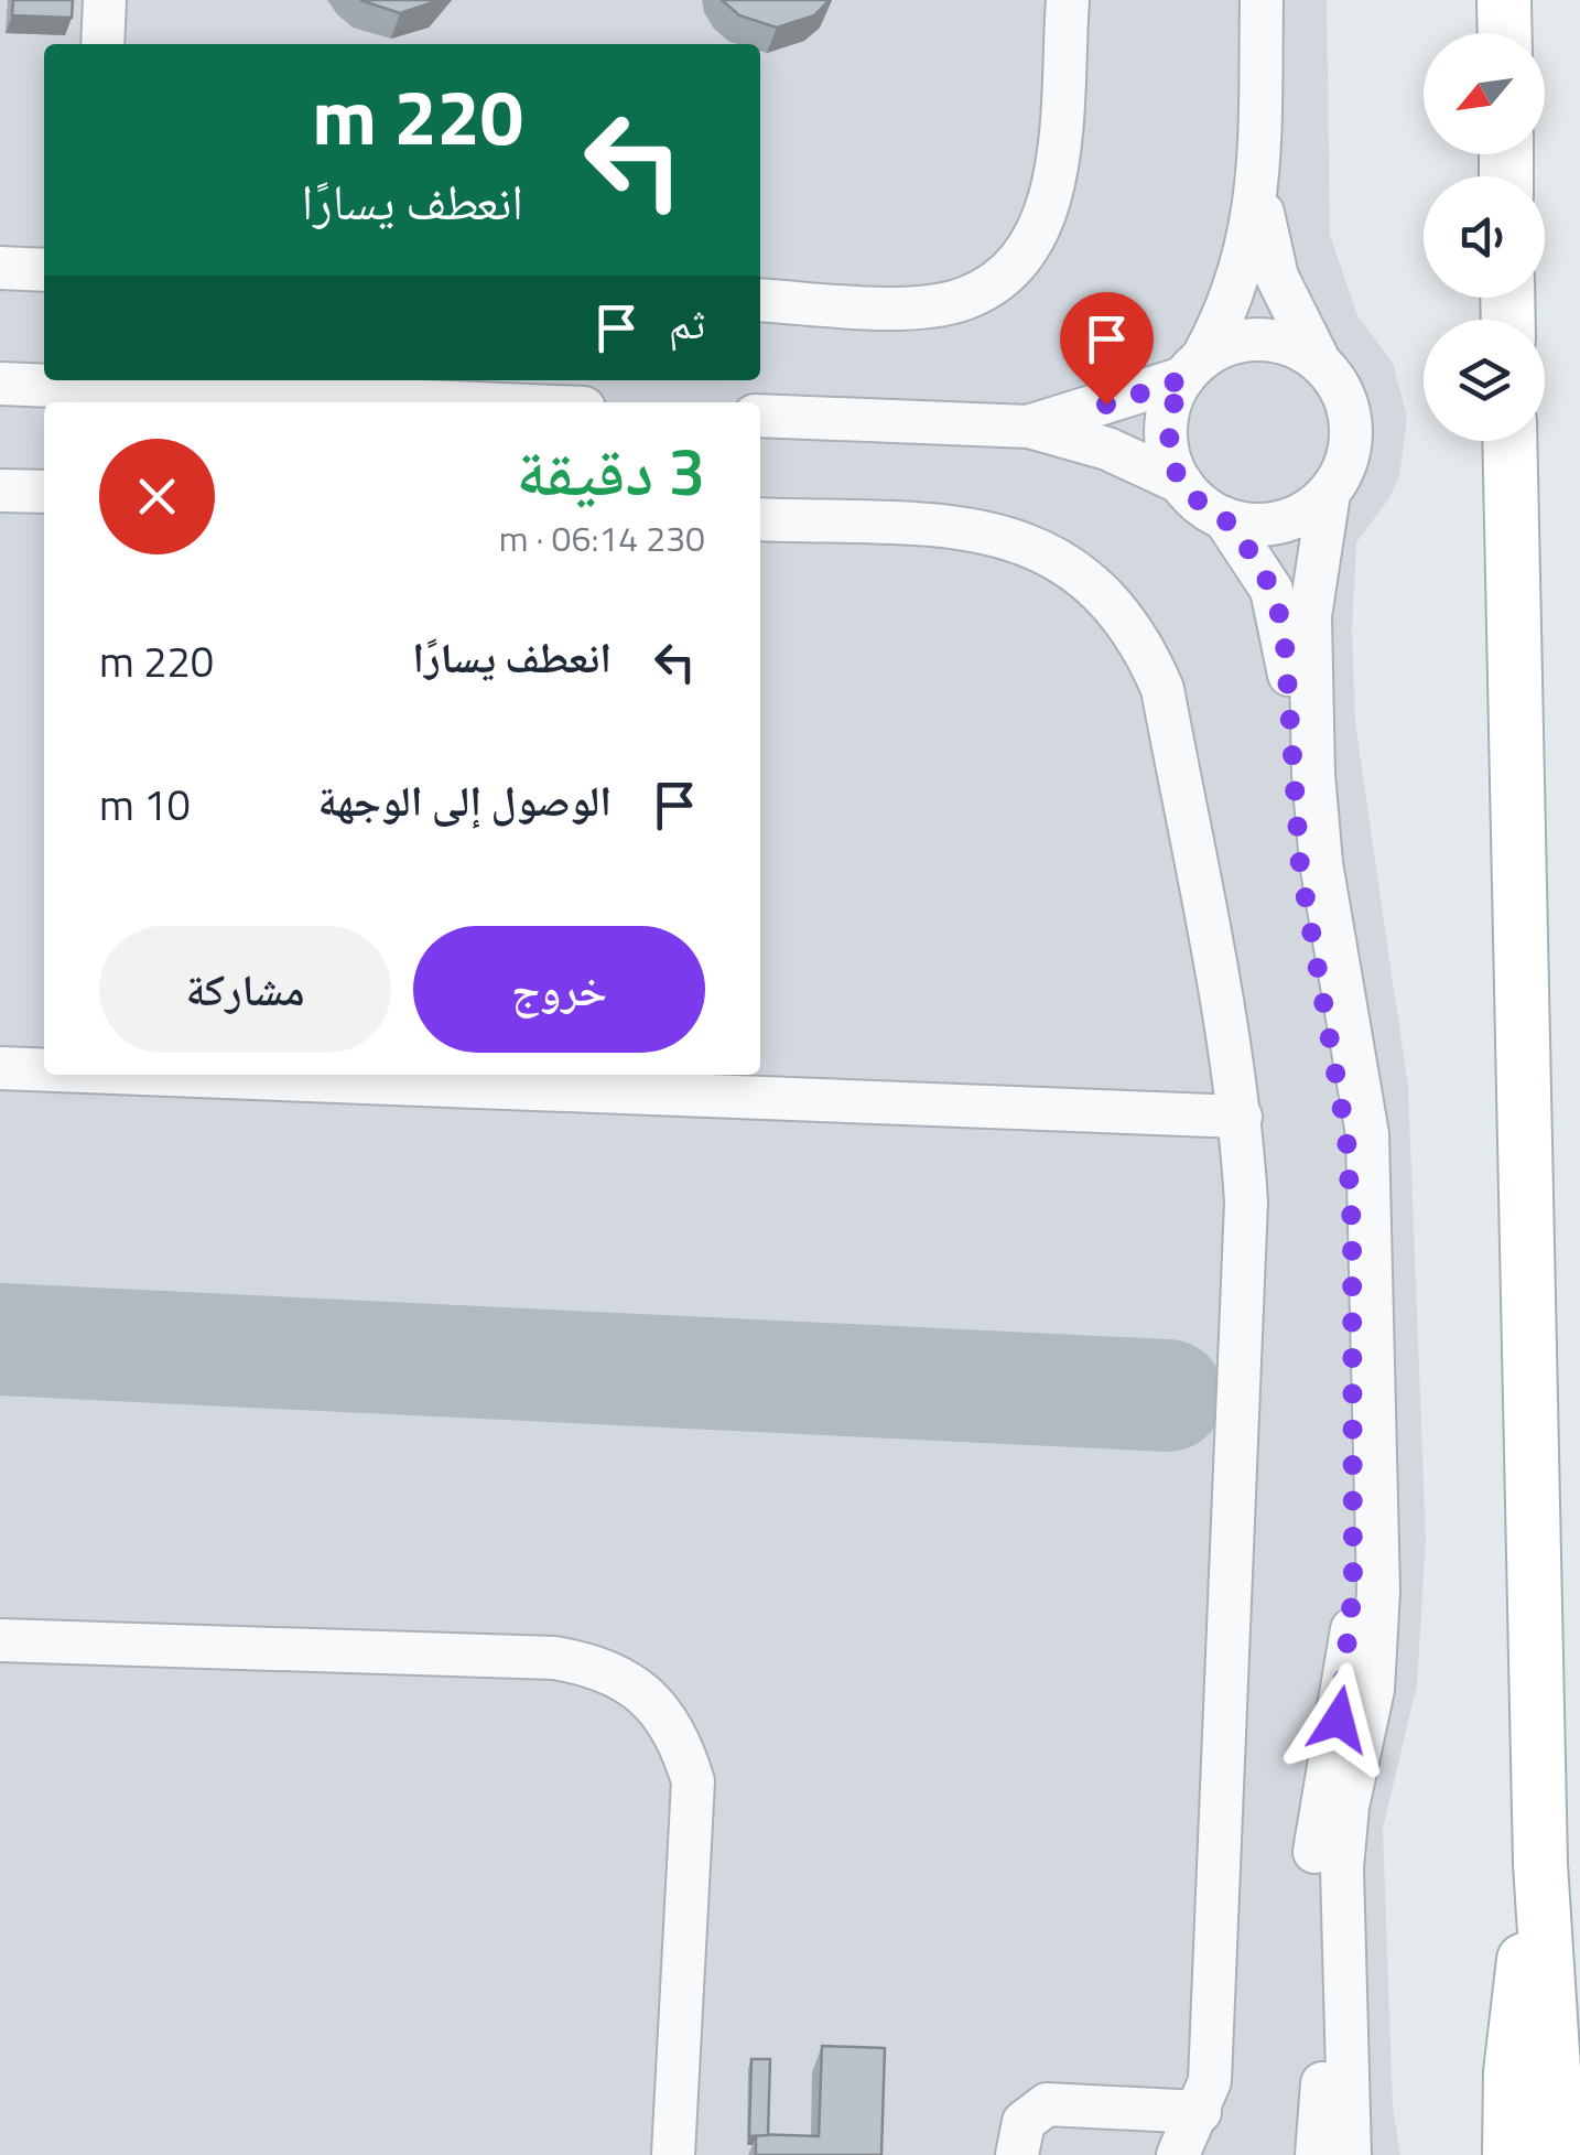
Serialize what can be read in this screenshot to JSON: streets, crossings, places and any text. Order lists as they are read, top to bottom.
{
  "north": "bottom left",
  "page": {
    "turn": ["220 m", "انعطف يسارًا"],
    "then": "ثم",
    "heading": ["3 دقيقة", "230 m · 06:14"],
    "list": [
      {
        "name": "انعطف يسارًا",
        "value": "220 m"
      },
      {
        "name": "الوصول إلى الوجهة",
        "value": "10 m"
      }
    ],
    "buttons": ["خروج", "مشاركة"]
  }
}
